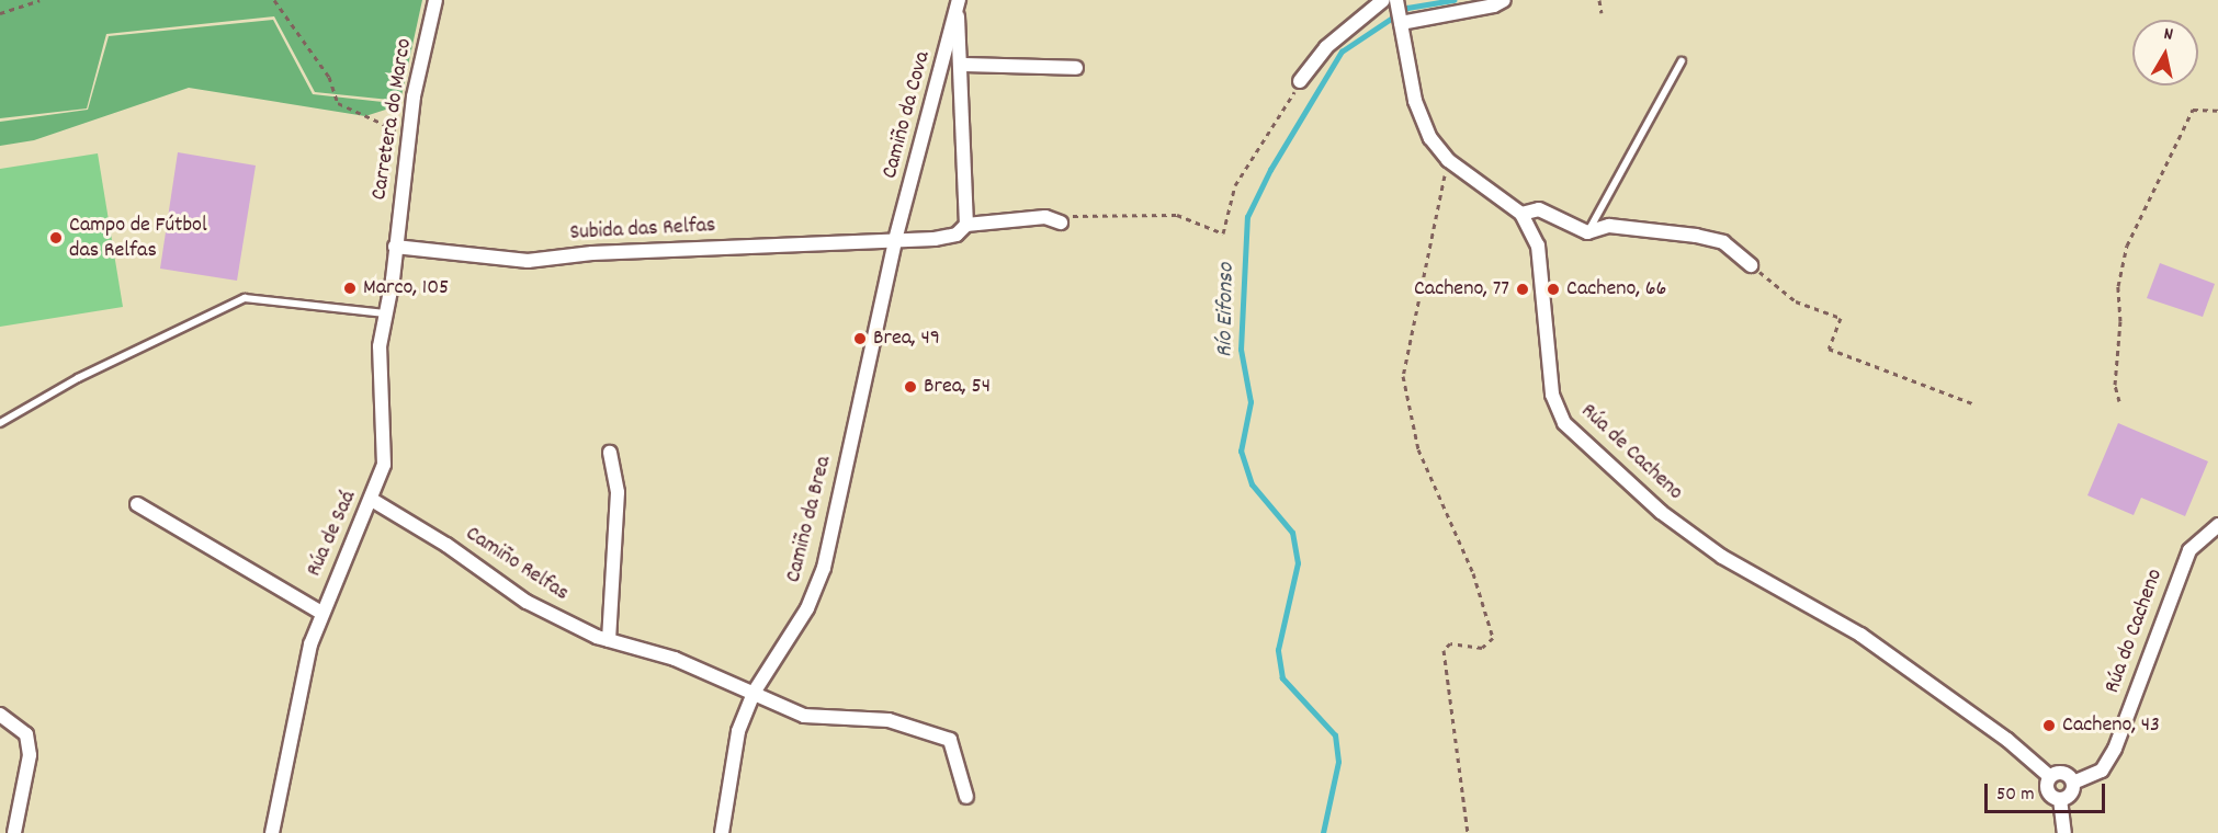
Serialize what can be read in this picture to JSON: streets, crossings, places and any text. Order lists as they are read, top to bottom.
{
  "streets": {
    "street": [
      "Camiño da Cova",
      "Carretera do Marco",
      "Subida das Relfas",
      "Rúa de Cacheno",
      "Camiño da Brea",
      "Rúa de Saá",
      "Camiño Relfas",
      "Rúa do Cacheno"
    ]
  },
  "crossings": [
    ["Camiño da Cova", "Subida das Relfas"],
    ["Camiño da Cova", "Camiño da Brea"],
    ["Carretera do Marco", "Subida das Relfas"],
    ["Carretera do Marco", "Rúa de Saá"],
    ["Subida das Relfas", "Camiño da Brea"],
    ["Subida das Relfas", "Rúa de Saá"],
    ["Rúa de Cacheno", "Rúa do Cacheno"],
    ["Camiño da Brea", "Camiño Relfas"],
    ["Rúa de Saá", "Camiño Relfas"]
  ],
  "water": ["Río Eifonso"],
  "places": [
    "Campo de Fútbol das Relfas",
    "Marco, 105",
    "Cacheno, 77",
    "Cacheno, 66",
    "Brea, 49",
    "Brea, 54",
    "Cacheno, 43"
  ],
  "scale_bar": "50 m",
  "north": "top"
}
